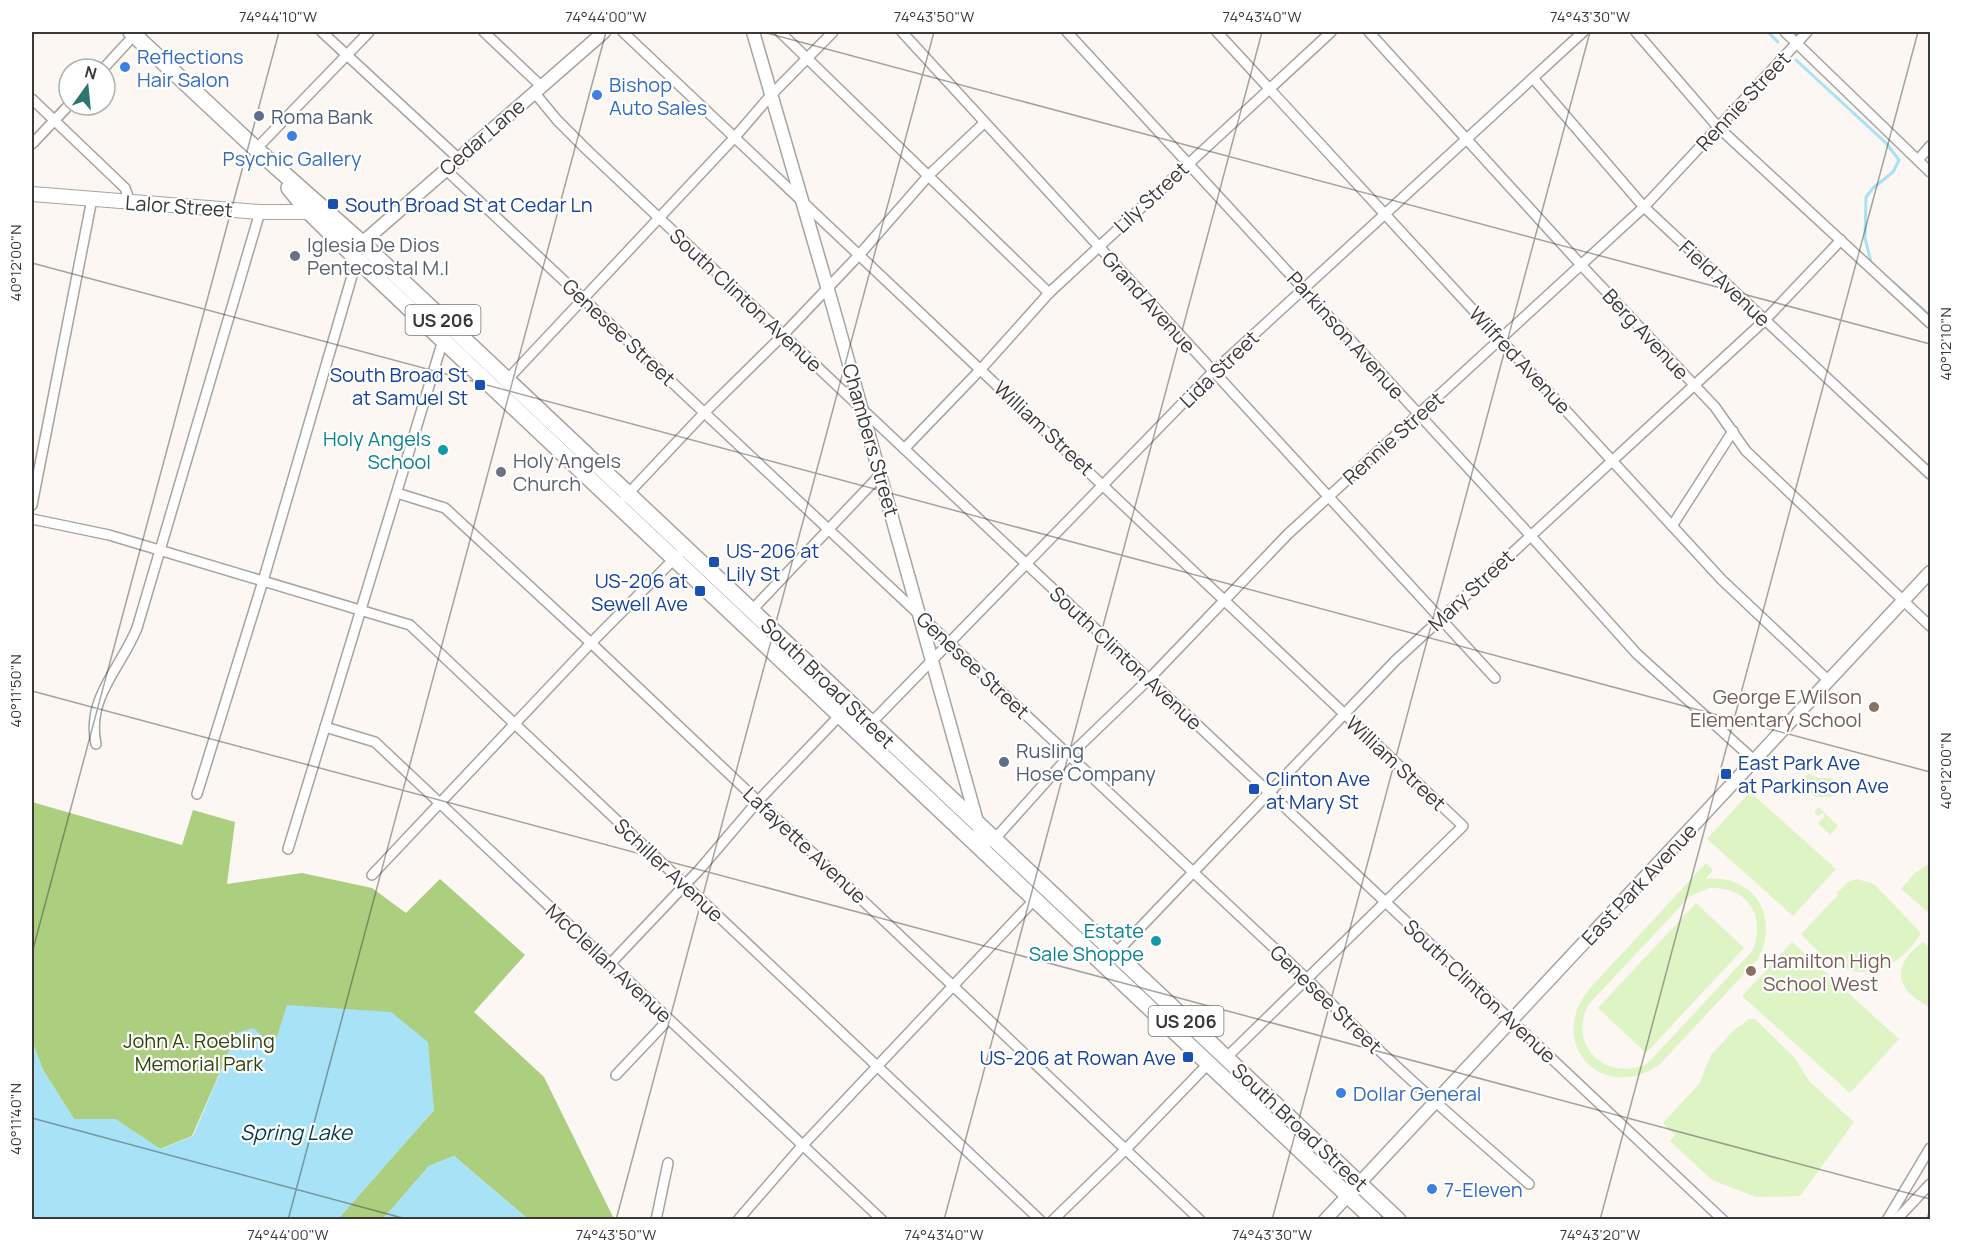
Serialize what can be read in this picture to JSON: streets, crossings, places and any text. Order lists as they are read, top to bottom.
{
  "streets": {
    "main road": ["Lalor Street", "US 206", "South Broad Street"],
    "street": [
      "Rennie Street",
      "Cedar Lane",
      "Lily Street",
      "Field Avenue",
      "South Clinton Avenue",
      "Grand Avenue",
      "Genesee Street",
      "Berg Avenue",
      "Parkinson Avenue",
      "Wilfred Avenue",
      "Lida Street",
      "William Street",
      "Chambers Street",
      "Mary Street",
      "Lafayette Avenue",
      "Schiller Avenue",
      "East Park Avenue",
      "McClellan Avenue"
    ]
  },
  "crossings": [
    ["Rennie Street", "Field Avenue"],
    ["Rennie Street", "South Clinton Avenue"],
    ["Rennie Street", "Grand Avenue"],
    ["Rennie Street", "Genesee Street"],
    ["Rennie Street", "Berg Avenue"],
    ["Rennie Street", "Parkinson Avenue"],
    ["Rennie Street", "Wilfred Avenue"],
    ["Rennie Street", "William Street"],
    ["Rennie Street", "South Broad Street"],
    ["Cedar Lane", "South Clinton Avenue"],
    ["Cedar Lane", "Genesee Street"],
    ["Cedar Lane", "South Broad Street"],
    ["Lily Street", "South Clinton Avenue"],
    ["Lily Street", "Grand Avenue"],
    ["Lily Street", "Parkinson Avenue"],
    ["Lily Street", "Wilfred Avenue"],
    ["Lily Street", "William Street"],
    ["Lalor Street", "South Broad Street"],
    ["Field Avenue", "Lida Street"],
    ["Field Avenue", "Mary Street"],
    ["South Clinton Avenue", "Lida Street"],
    ["South Clinton Avenue", "William Street"],
    ["South Clinton Avenue", "Chambers Street"],
    ["South Clinton Avenue", "Mary Street"],
    ["South Clinton Avenue", "East Park Avenue"],
    ["Grand Avenue", "Lida Street"],
    ["Grand Avenue", "Mary Street"],
    ["Genesee Street", "Lida Street"],
    ["Genesee Street", "Chambers Street"],
    ["Genesee Street", "Mary Street"],
    ["Genesee Street", "East Park Avenue"],
    ["Berg Avenue", "Lida Street"],
    ["Berg Avenue", "Mary Street"],
    ["Berg Avenue", "East Park Avenue"],
    ["Parkinson Avenue", "Lida Street"],
    ["Parkinson Avenue", "Mary Street"],
    ["Parkinson Avenue", "East Park Avenue"],
    ["Wilfred Avenue", "Lida Street"],
    ["Wilfred Avenue", "Mary Street"],
    ["Wilfred Avenue", "East Park Avenue"],
    ["Lida Street", "William Street"],
    ["Lida Street", "Chambers Street"],
    ["Lida Street", "South Broad Street"],
    ["William Street", "Chambers Street"],
    ["William Street", "Mary Street"],
    ["Chambers Street", "South Broad Street"],
    ["Mary Street", "South Broad Street"],
    ["South Broad Street", "East Park Avenue"]
  ],
  "water": ["Spring Lake"],
  "parks": ["John A. Roebling Memorial Park"],
  "places": {
    "other": [
      "Reflections Hair Salon",
      "Bishop Auto Sales",
      "Roma Bank",
      "Psychic Gallery",
      "Iglesia De Dios Pentecostal M.I",
      "Holy Angels School",
      "Holy Angels Church",
      "George E Wilson Elementary School",
      "Rusling Hose Company",
      "Estate Sale Shoppe",
      "Hamilton High School West",
      "Dollar General",
      "7-Eleven"
    ],
    "transit": [
      "South Broad St at Cedar Ln",
      "South Broad St at Samuel St",
      "US-206 at Lily St",
      "US-206 at Sewell Ave",
      "East Park Ave at Parkinson Ave",
      "Clinton Ave at Mary St",
      "US-206 at Rowan Ave"
    ]
  },
  "north": "top",
  "coordinates": [
    "74°44'10\"W",
    "74°44'00\"W",
    "74°43'50\"W",
    "74°43'40\"W",
    "74°43'30\"W",
    "40°12'00\"N",
    "40°12'10\"N",
    "40°11'50\"N",
    "40°11'40\"N",
    "74°43'20\"W"
  ]
}
